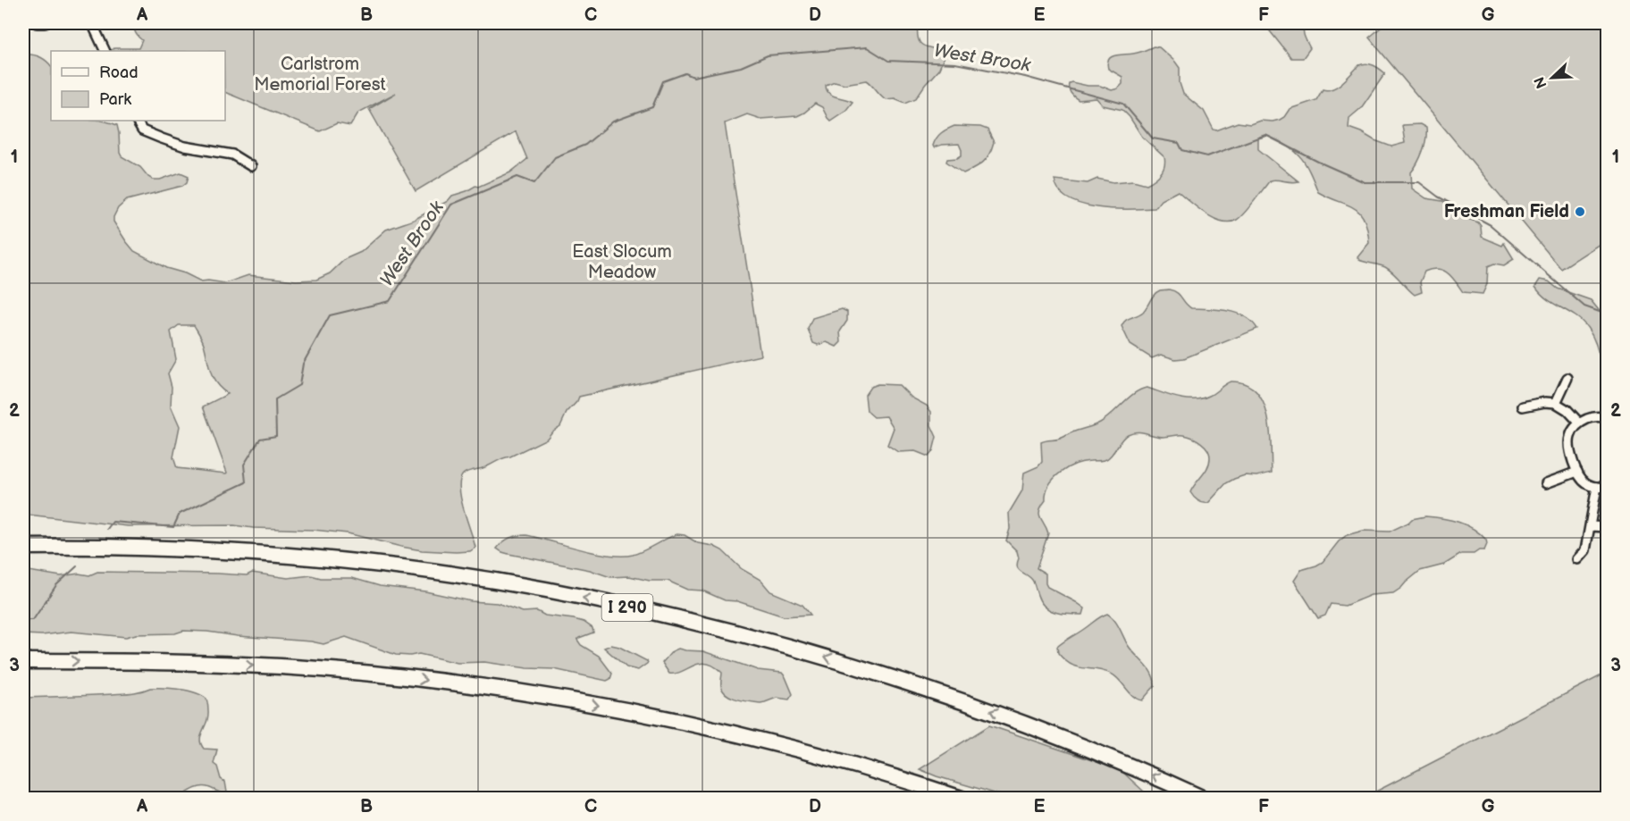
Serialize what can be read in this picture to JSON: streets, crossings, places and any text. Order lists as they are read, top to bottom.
{
  "streets": {
    "highway": ["I 290"]
  },
  "water": ["West Brook"],
  "parks": ["Carlstrom Memorial Forest", "East Slocum Meadow"],
  "places": ["Freshman Field"],
  "legend": ["Road", "Park"],
  "north": "bottom left",
  "grid": {
    "columns": [
      "A",
      "B",
      "C",
      "D",
      "E",
      "F",
      "G"
    ],
    "rows": ["1", "2", "3"]
  }
}
